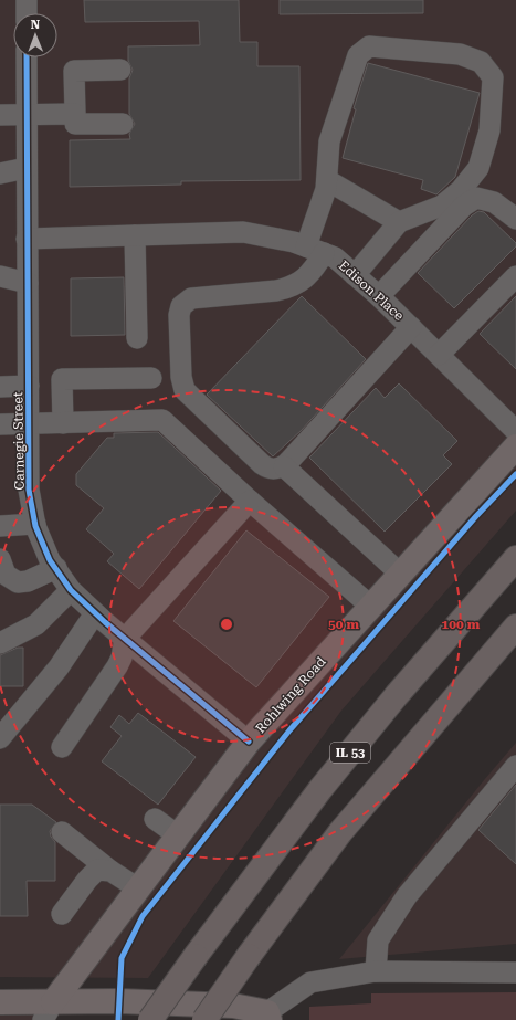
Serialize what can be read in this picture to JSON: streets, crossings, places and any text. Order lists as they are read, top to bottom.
{
  "streets": {
    "highway": ["IL 53"],
    "main road": ["Rohlwing Road"],
    "street": ["Edison Place", "Carnegie Street"]
  },
  "crossings": [
    ["Edison Place", "Carnegie Street"],
    ["Carnegie Street", "Rohlwing Road"]
  ],
  "north": "top",
  "rings": ["50 m", "100 m"]
}
